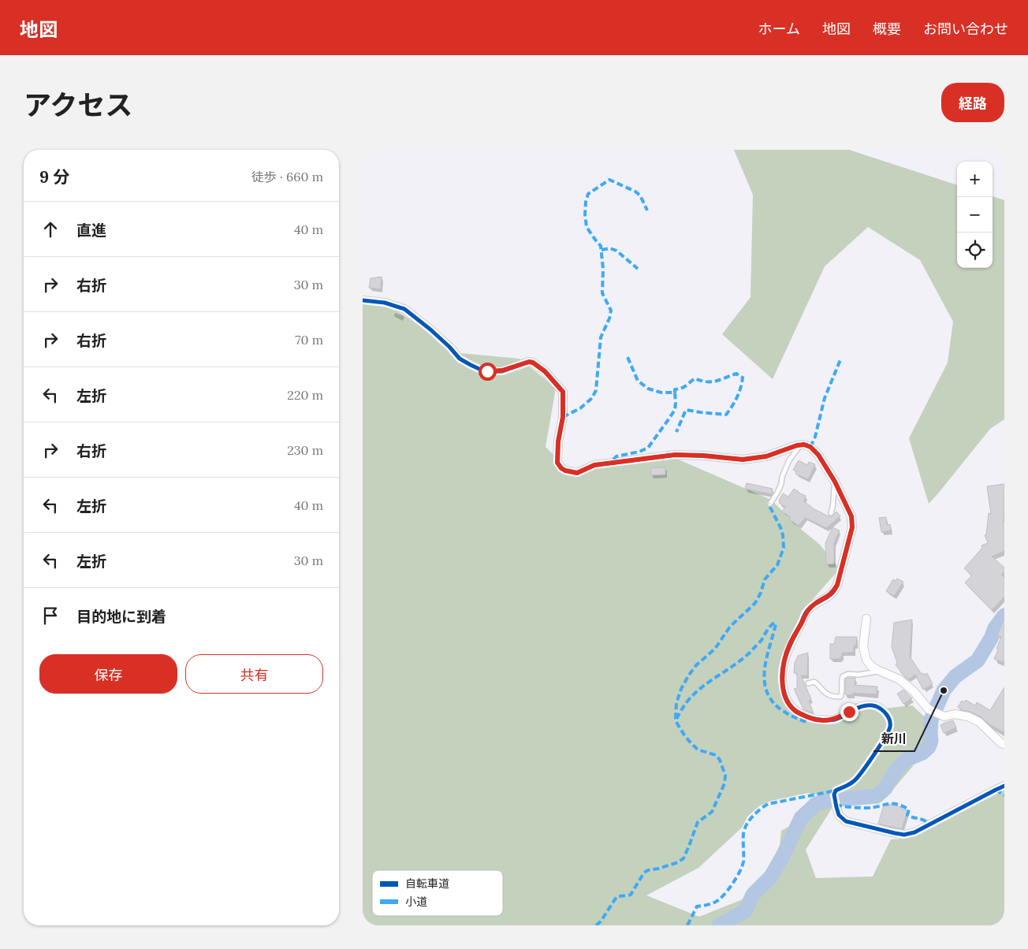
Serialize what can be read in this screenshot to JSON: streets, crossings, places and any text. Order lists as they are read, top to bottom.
{
  "places": ["新川"],
  "legend": ["自転車道", "小道"],
  "page": {
    "header": "地図",
    "nav": [
      "ホーム",
      "地図",
      "概要",
      "お問い合わせ"
    ],
    "title": "アクセス",
    "buttons": [
      "経路",
      ["保存", "共有"]
    ],
    "heading": ["9 分", "徒歩 · 660 m"],
    "map_buttons": ["+", "−"],
    "list": [
      ["直進", "40 m"],
      ["右折", "30 m"],
      ["右折", "70 m"],
      ["左折", "220 m"],
      ["右折", "230 m"],
      ["左折", "40 m"],
      ["左折", "30 m"],
      "目的地に到着"
    ]
  }
}
